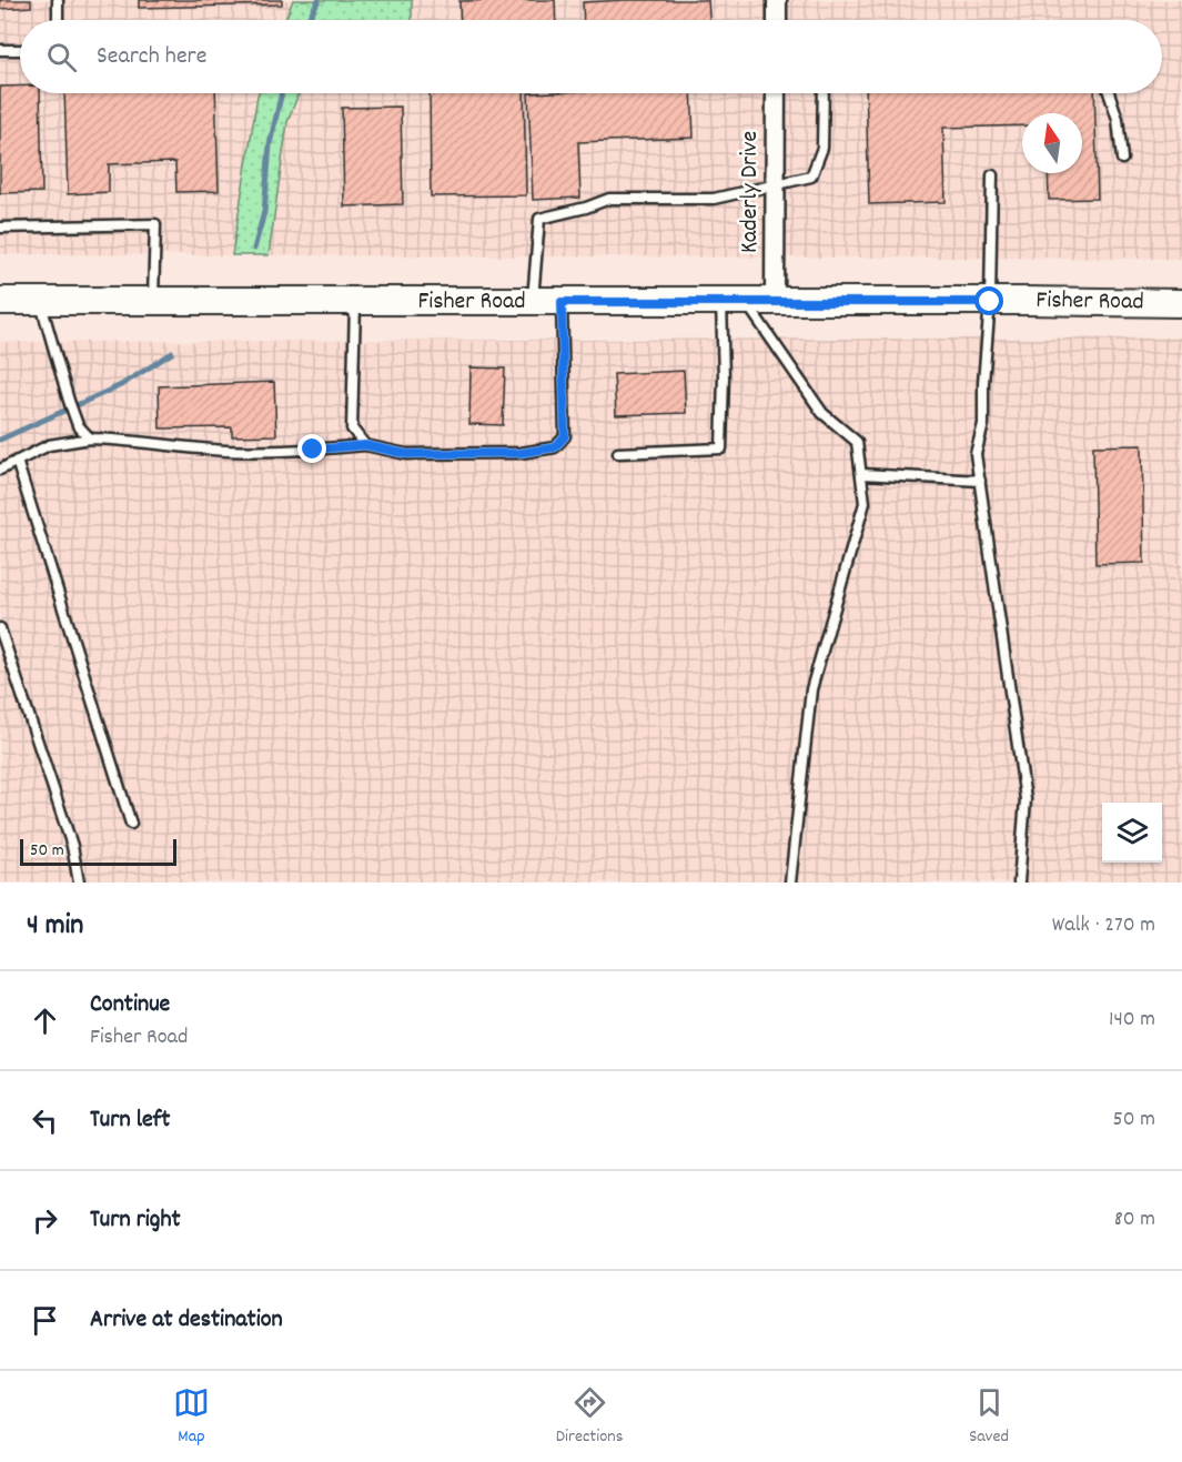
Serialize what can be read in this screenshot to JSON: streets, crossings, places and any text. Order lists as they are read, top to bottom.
{
  "streets": {
    "main road": ["Fisher Road"],
    "street": ["Kaderly Drive"]
  },
  "crossings": [
    ["Kaderly Drive", "Fisher Road"]
  ],
  "scale_bar": "50 m",
  "north": "top",
  "page": {
    "search": "Search here",
    "scale": "50 m",
    "heading": ["4 min", "Walk · 270 m"],
    "list": [
      ["Continue", "Fisher Road", "140 m"],
      ["Turn left", "50 m"],
      ["Turn right", "80 m"],
      "Arrive at destination"
    ],
    "nav": ["Map", "Directions", "Saved"]
  }
}
